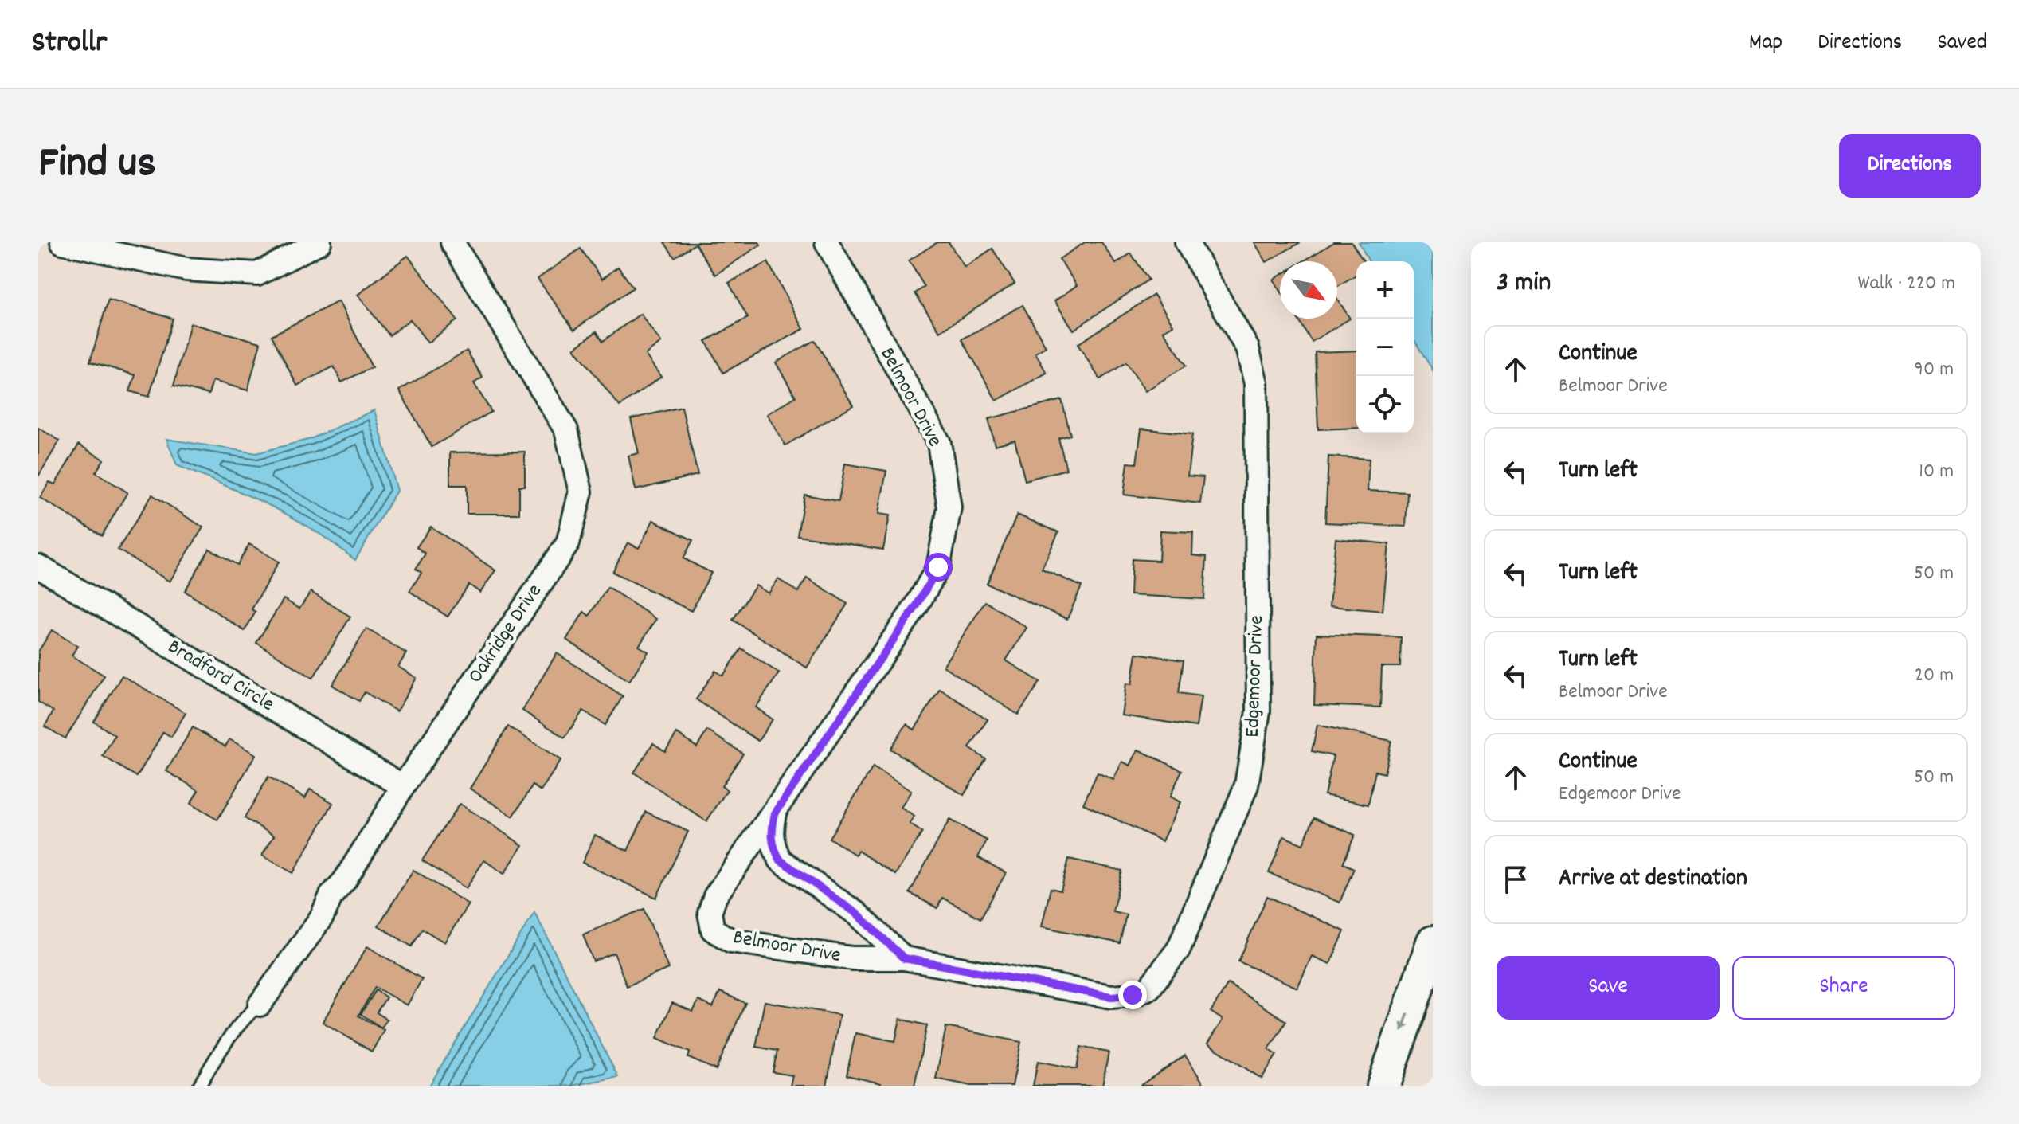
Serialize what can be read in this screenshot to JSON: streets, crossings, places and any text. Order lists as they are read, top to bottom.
{
  "streets": {
    "street": [
      "Belmoor Drive",
      "Oakridge Drive",
      "Bradford Circle",
      "Edgemoor Drive"
    ]
  },
  "crossings": [
    ["Belmoor Drive", "Edgemoor Drive"],
    ["Oakridge Drive", "Bradford Circle"]
  ],
  "north": "bottom right",
  "page": {
    "header": "Strollr",
    "nav": ["Map", "Directions", "Saved"],
    "title": "Find us",
    "buttons": [
      "Directions",
      ["Save", "Share"]
    ],
    "heading": ["3 min", "Walk · 220 m"],
    "map_buttons": ["+", "−"],
    "list": [
      ["Continue", "Belmoor Drive", "90 m"],
      ["Turn left", "10 m"],
      ["Turn left", "50 m"],
      ["Turn left", "Belmoor Drive", "20 m"],
      ["Continue", "Edgemoor Drive", "50 m"],
      "Arrive at destination"
    ]
  }
}
